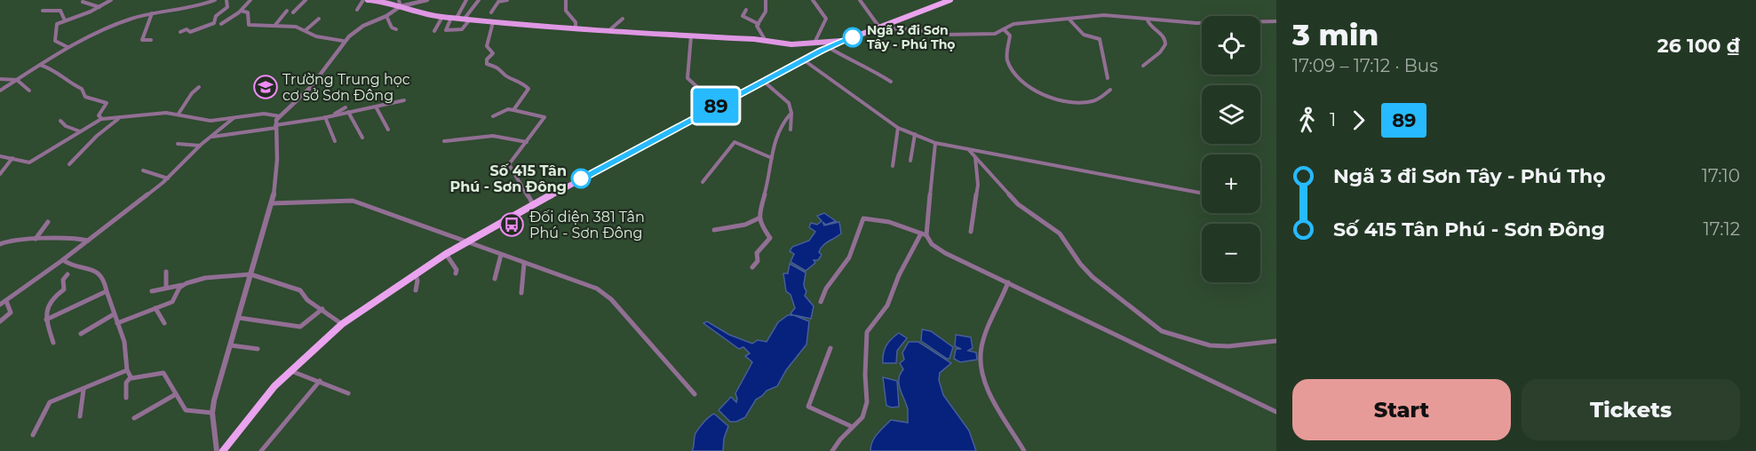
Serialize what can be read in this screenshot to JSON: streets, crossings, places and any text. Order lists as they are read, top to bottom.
{
  "places": {
    "other": ["Ngã 3 đi Sơn Tây - Phú Thọ", "Số 415 Tân Phú - Sơn Đông"],
    "school or university": ["Trường Trung học cơ sở Sơn Đông"],
    "bus stop": ["Đối diện 381 Tân Phú - Sơn Đông"]
  },
  "lines": ["bus line 89"],
  "page": {
    "on_map": "89",
    "heading": ["3 min", "17:09 – 17:12 · Bus", "26 100 ₫"],
    "map_buttons": ["+", "−"],
    "legs": ["1", "89"],
    "list": [
      {
        "name": "Ngã 3 đi Sơn Tây - Phú Thọ",
        "value": "17:10"
      },
      {
        "name": "Số 415 Tân Phú - Sơn Đông",
        "value": "17:12"
      }
    ],
    "buttons": ["Start", "Tickets"]
  }
}
